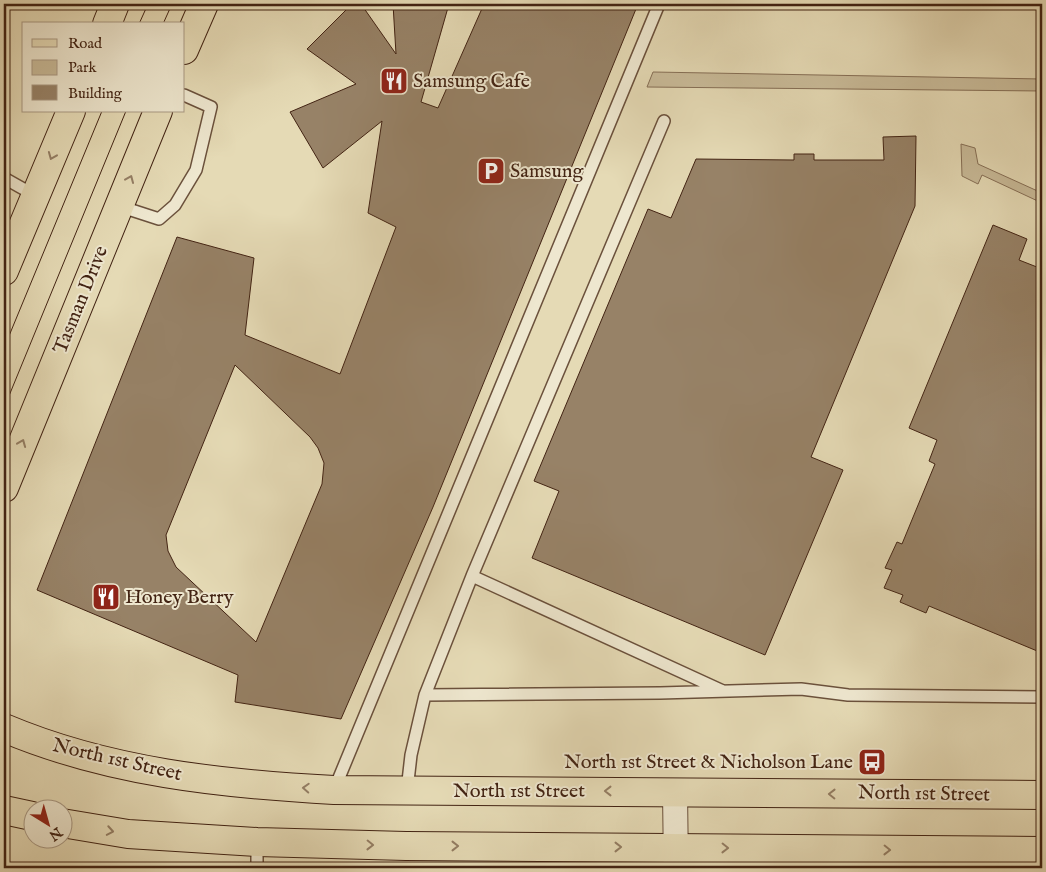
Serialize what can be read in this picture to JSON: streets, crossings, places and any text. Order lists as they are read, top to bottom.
{
  "streets": {
    "main road": ["Tasman Drive", "North 1st Street"]
  },
  "places": {
    "restaurant": ["Samsung Cafe", "Honey Berry"],
    "parking": ["Samsung"],
    "bus stop": ["North 1st Street & Nicholson Lane"]
  },
  "legend": ["Road", "Park", "Building"],
  "north": "bottom right"
}
